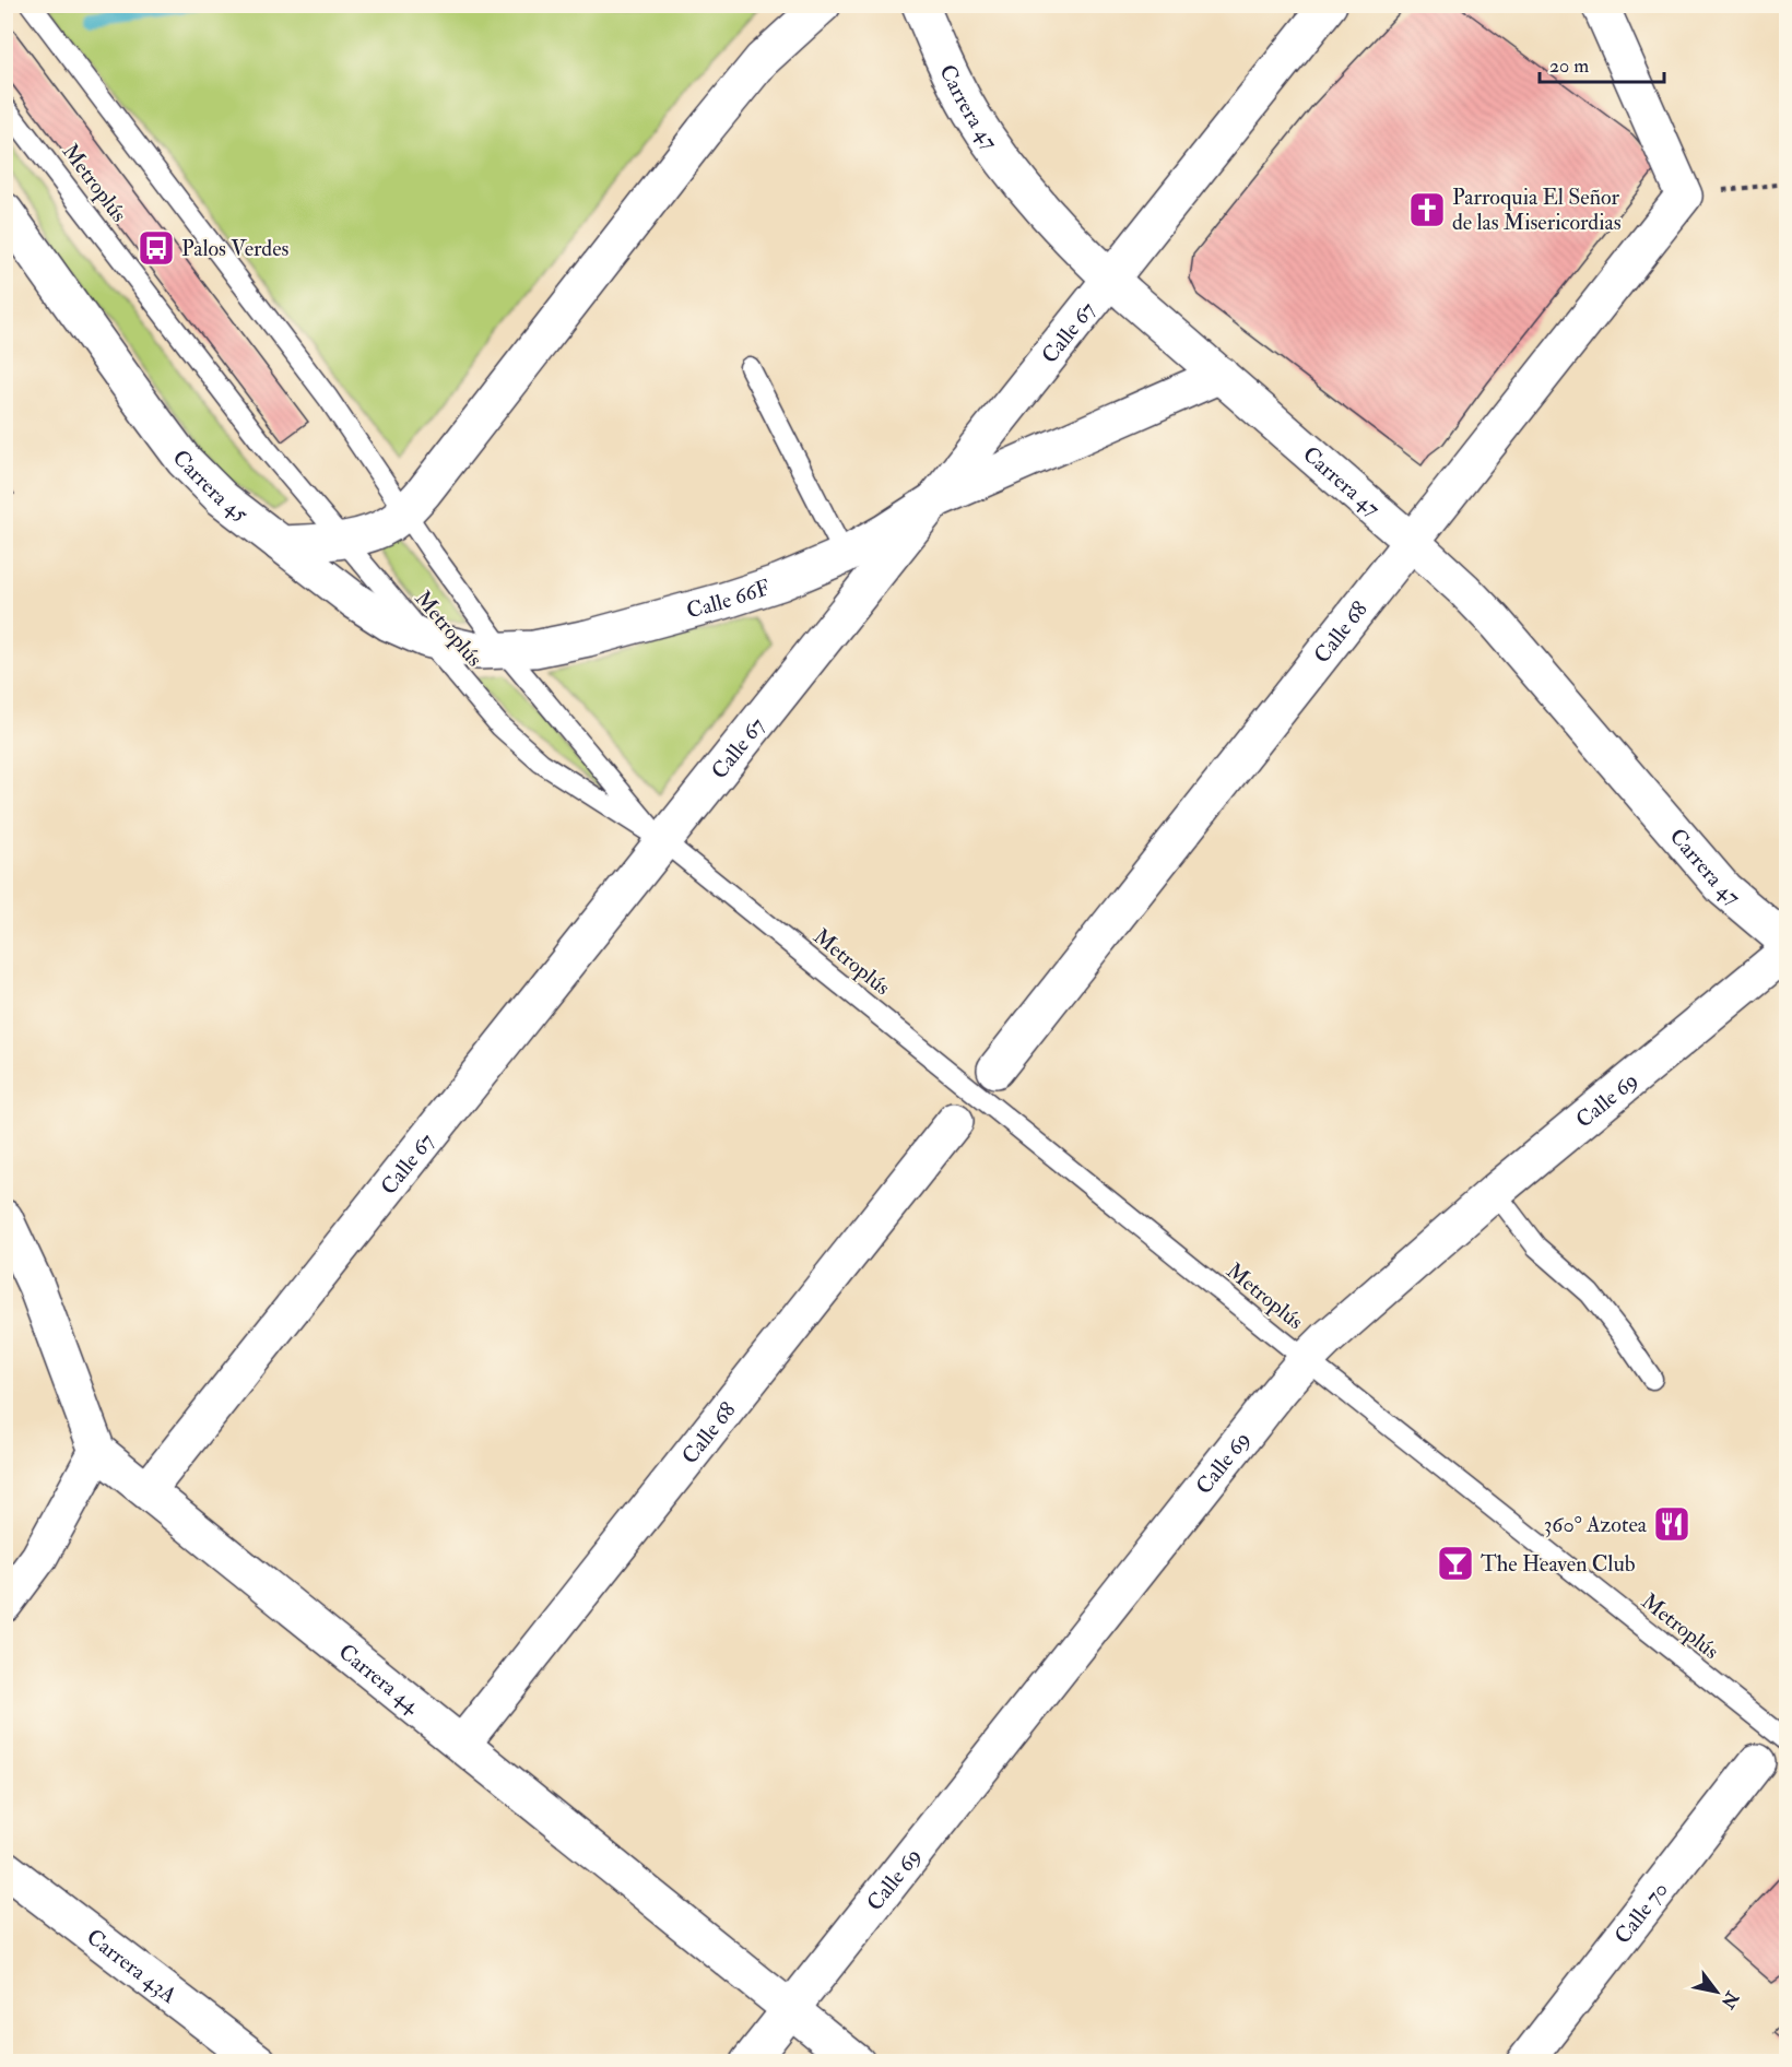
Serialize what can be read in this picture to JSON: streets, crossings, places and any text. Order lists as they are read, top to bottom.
{
  "streets": {
    "street": [
      "Carrera 47",
      "Calle 67",
      "Carrera 45",
      "Calle 66F",
      "Calle 68",
      "Calle 69",
      "Carrera 44",
      "Calle 70",
      "Carrera 43A"
    ],
    "lane": ["Metroplús"]
  },
  "crossings": [
    ["Carrera 47", "Calle 67"],
    ["Carrera 47", "Calle 68"],
    ["Metroplús", "Calle 67"],
    ["Metroplús", "Carrera 45"],
    ["Metroplús", "Calle 69"],
    ["Calle 67", "Calle 66F"],
    ["Calle 67", "Carrera 44"],
    ["Carrera 45", "Calle 66F"],
    ["Calle 68", "Carrera 44"],
    ["Calle 69", "Carrera 44"]
  ],
  "places": {
    "church": ["Parroquia El Señor de las Misericordias"],
    "bus stop": ["Palos Verdes"],
    "restaurant": ["360° Azotea"],
    "bar": ["The Heaven Club"]
  },
  "scale_bar": "20 m",
  "north": "bottom right"
}
